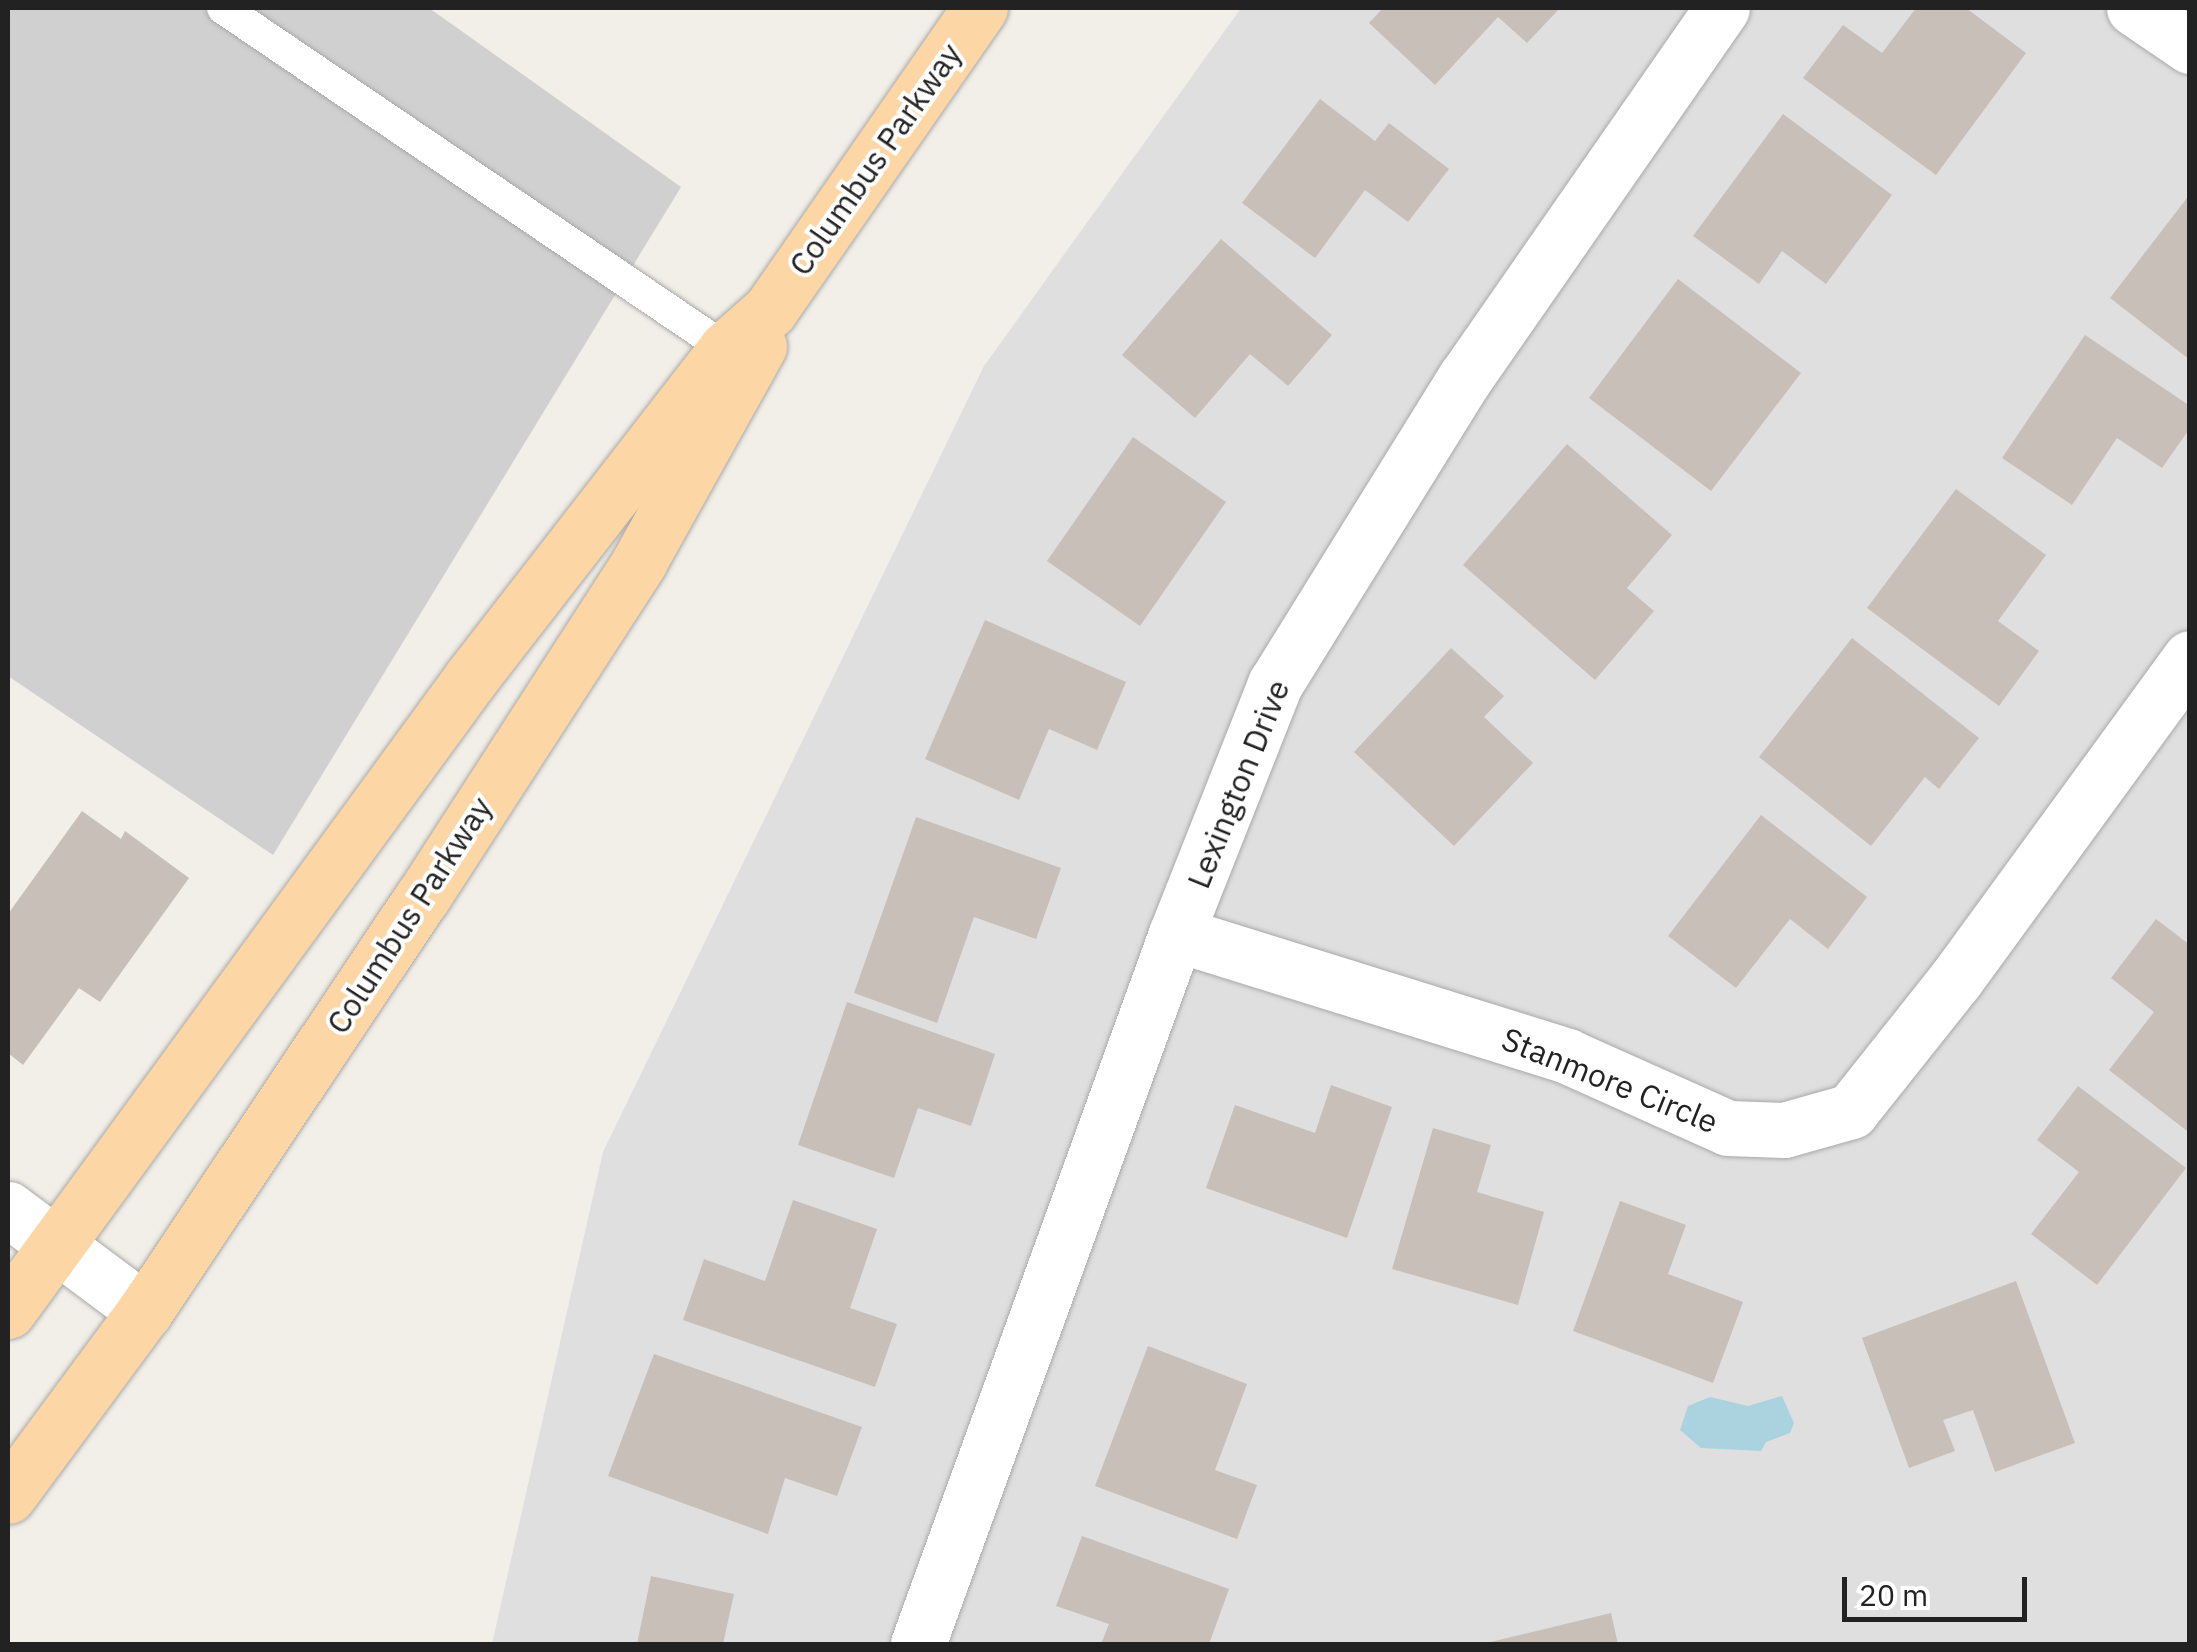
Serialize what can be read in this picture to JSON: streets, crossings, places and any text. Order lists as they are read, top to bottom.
{
  "streets": {
    "main road": ["Columbus Parkway"],
    "street": ["Lexington Drive", "Stanmore Circle"]
  },
  "crossings": [
    ["Lexington Drive", "Stanmore Circle"]
  ],
  "scale_bar": "20 m"
}
